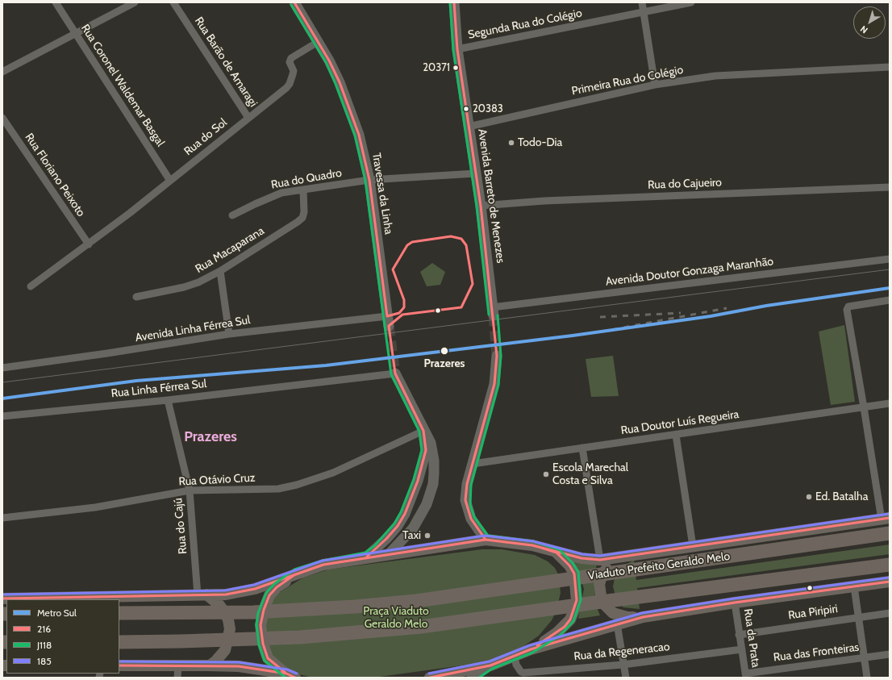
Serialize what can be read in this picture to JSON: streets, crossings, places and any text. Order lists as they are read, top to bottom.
{
  "streets": {
    "highway": ["Viaduto Prefeito Geraldo Melo"],
    "main road": ["Travessa da Linha", "Avenida Barreto de Menezes"],
    "street": [
      "Segunda Rua do Colégio",
      "Rua Barão de Amaragi",
      "Primeira Rua do Colégio",
      "Rua Coronel Waldemar Basgal",
      "Rua do Sol",
      "Rua Floriano Peixoto",
      "Rua do Quadro",
      "Rua do Cajueiro",
      "Rua Macaparana",
      "Avenida Doutor Gonzaga Maranhão",
      "Avenida Linha Férrea Sul",
      "Rua Linha Férrea Sul",
      "Rua Doutor Luís Regueira",
      "Rua Otávio Cruz",
      "Rua do Cajú",
      "Rua Piripiri",
      "Rua da Prata",
      "Rua da Regeneracao",
      "Rua das Fronteiras"
    ]
  },
  "crossings": [
    ["Segunda Rua do Colégio", "Avenida Barreto de Menezes"],
    ["Rua Barão de Amaragi", "Rua do Sol"],
    ["Primeira Rua do Colégio", "Avenida Barreto de Menezes"],
    ["Rua Coronel Waldemar Basgal", "Rua do Sol"],
    ["Rua do Sol", "Rua Floriano Peixoto"],
    ["Rua do Sol", "Travessa da Linha"],
    ["Rua do Quadro", "Travessa da Linha"],
    ["Rua do Quadro", "Rua Macaparana"],
    ["Rua do Cajueiro", "Avenida Barreto de Menezes"],
    ["Travessa da Linha", "Avenida Linha Férrea Sul"],
    ["Avenida Barreto de Menezes", "Avenida Doutor Gonzaga Maranhão"],
    ["Rua Linha Férrea Sul", "Rua do Cajú"],
    ["Rua Otávio Cruz", "Rua do Cajú"],
    ["Rua Piripiri", "Rua da Prata"],
    ["Rua da Prata", "Rua da Regeneracao"],
    ["Rua da Prata", "Rua das Fronteiras"]
  ],
  "districts": ["Prazeres"],
  "parks": ["Praça Viaduto Geraldo Melo"],
  "places": [
    "20371",
    "20383",
    "Todo-Dia",
    "Prazeres",
    "Escola Marechal Costa e Silva",
    "Ed. Batalha",
    "Taxi"
  ],
  "lines": [
    "transit line 216",
    "transit line J118",
    "metro line Sul",
    "transit line 185"
  ],
  "legend": [
    "Metro Sul",
    "216",
    "J118",
    "185"
  ],
  "north": "bottom left"
}
